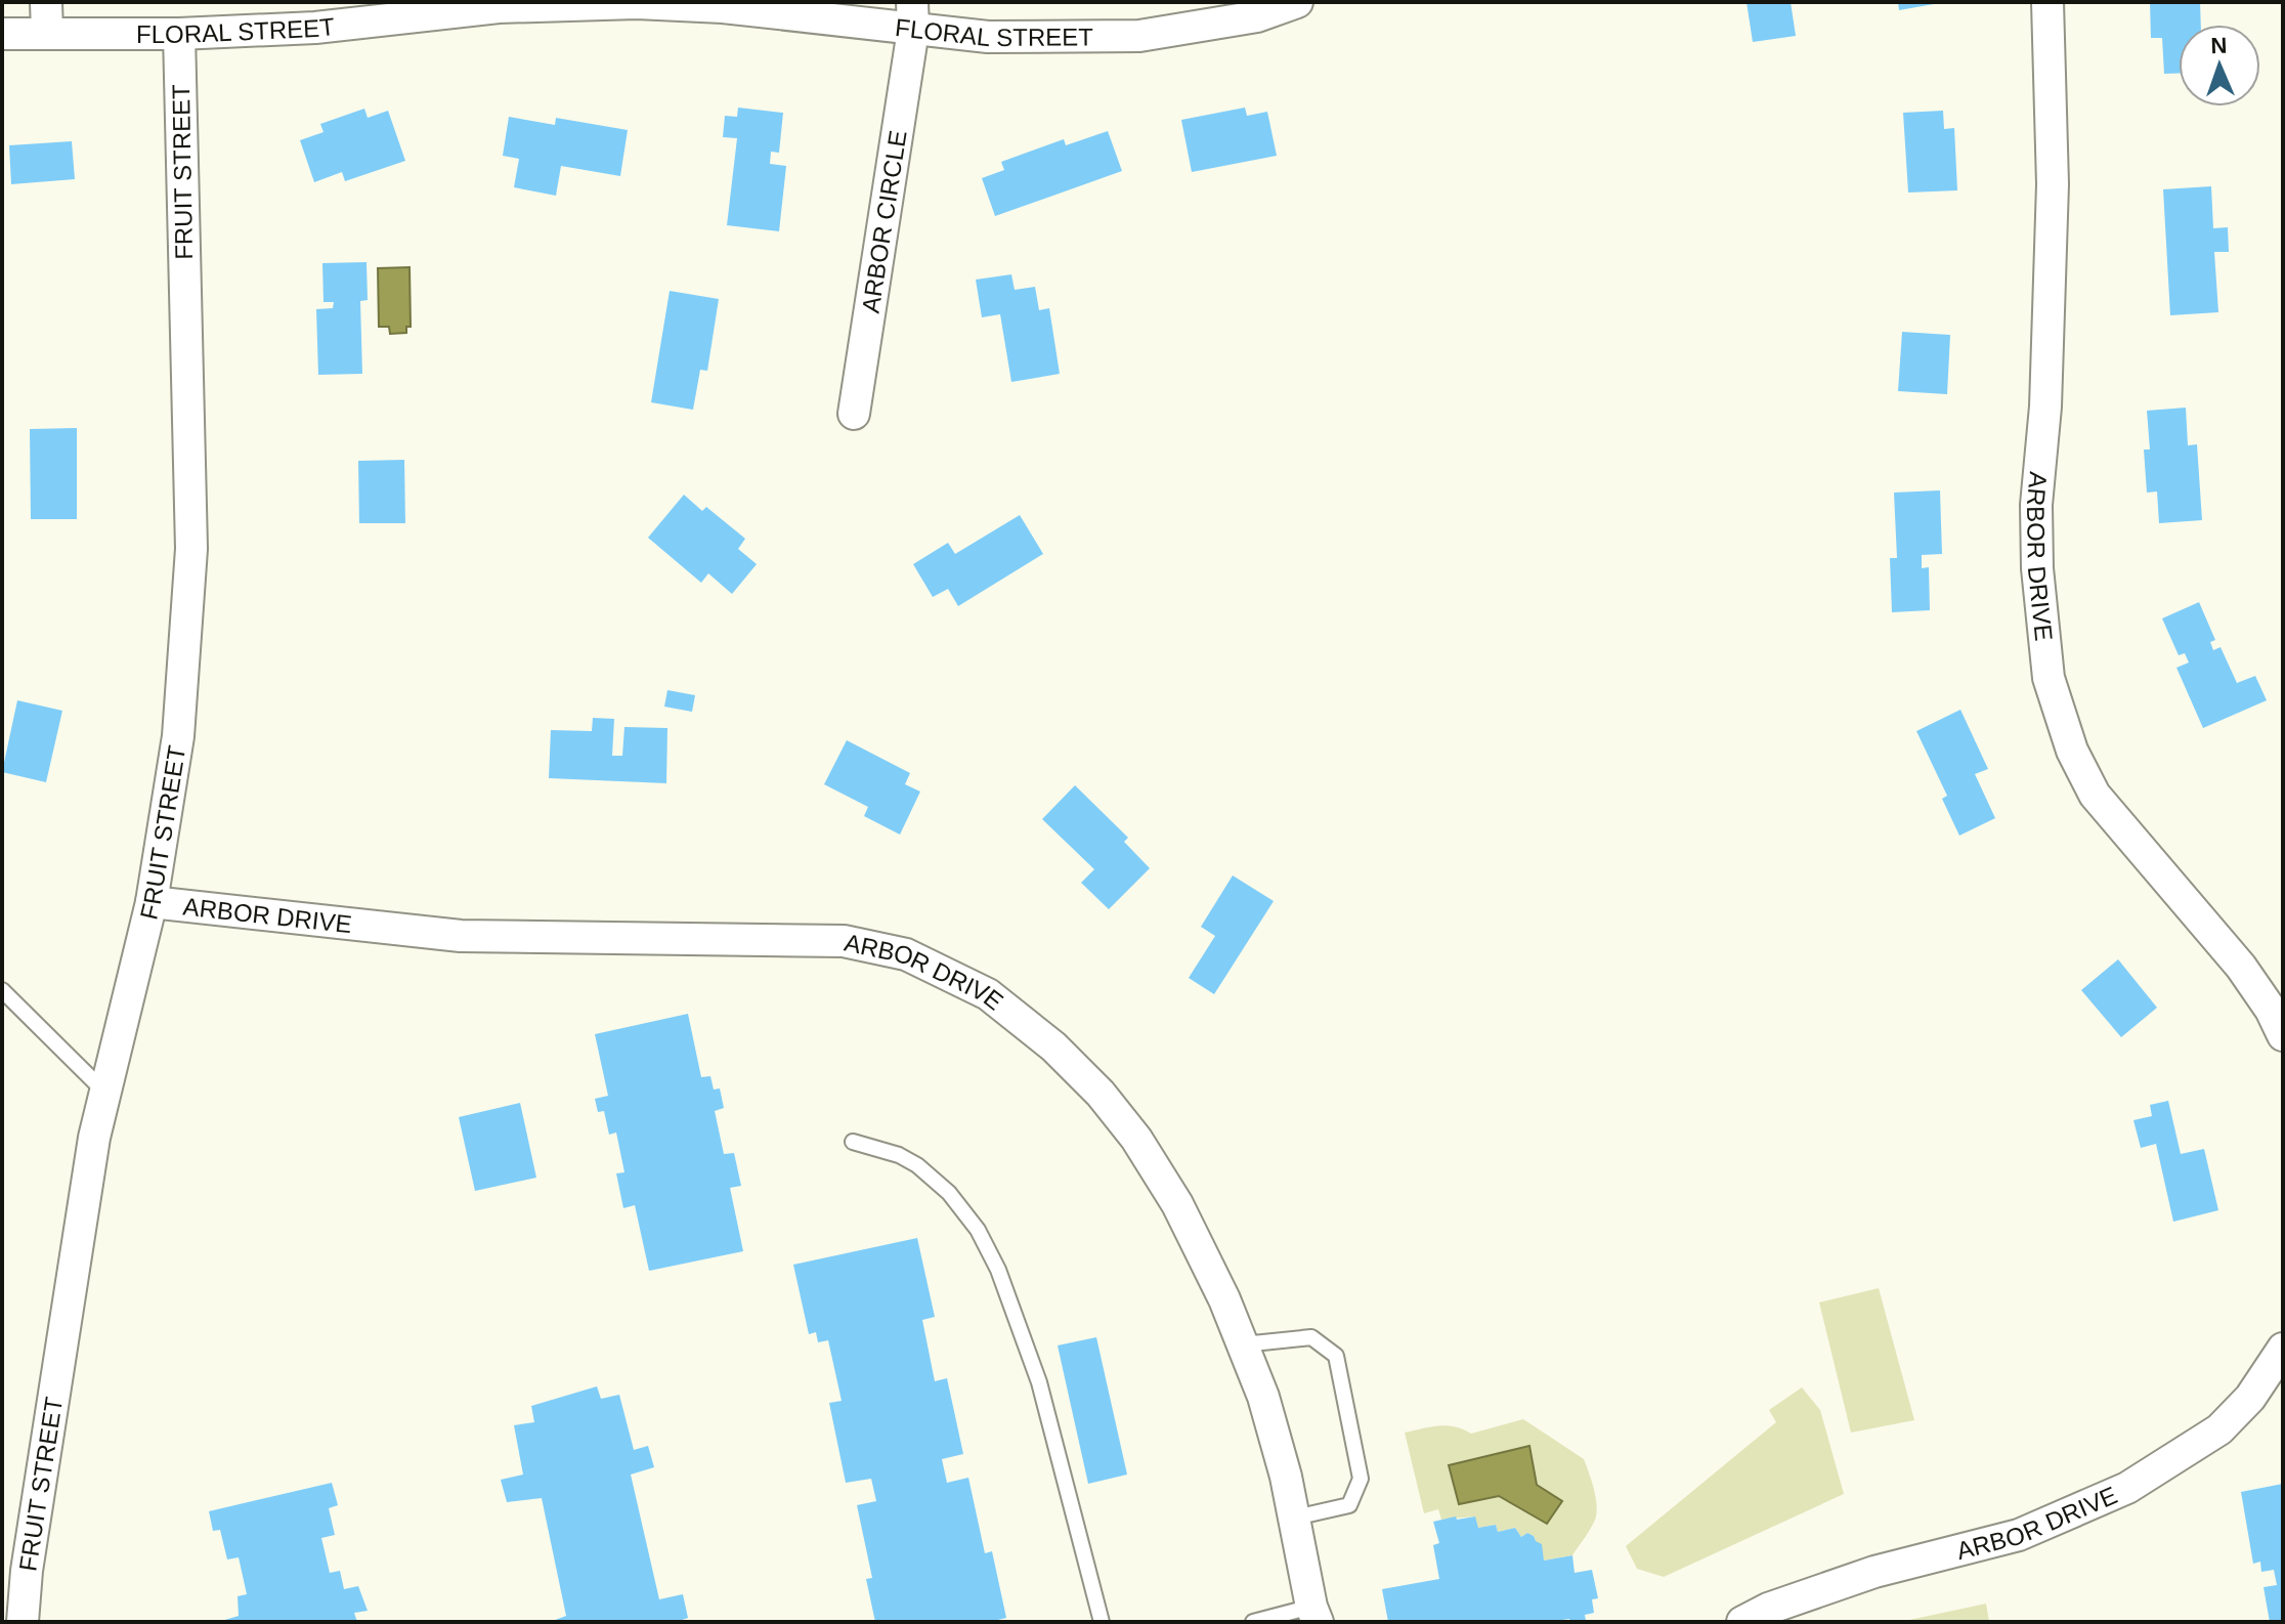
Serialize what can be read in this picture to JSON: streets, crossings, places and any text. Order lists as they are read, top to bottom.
{
  "streets": {
    "street": [
      "FLORAL STREET",
      "FRUIT STREET",
      "ARBOR CIRCLE",
      "ARBOR DRIVE"
    ]
  },
  "crossings": [
    ["FLORAL STREET", "FRUIT STREET"],
    ["FLORAL STREET", "ARBOR CIRCLE"],
    ["FRUIT STREET", "ARBOR DRIVE"]
  ],
  "north": "top"
}
